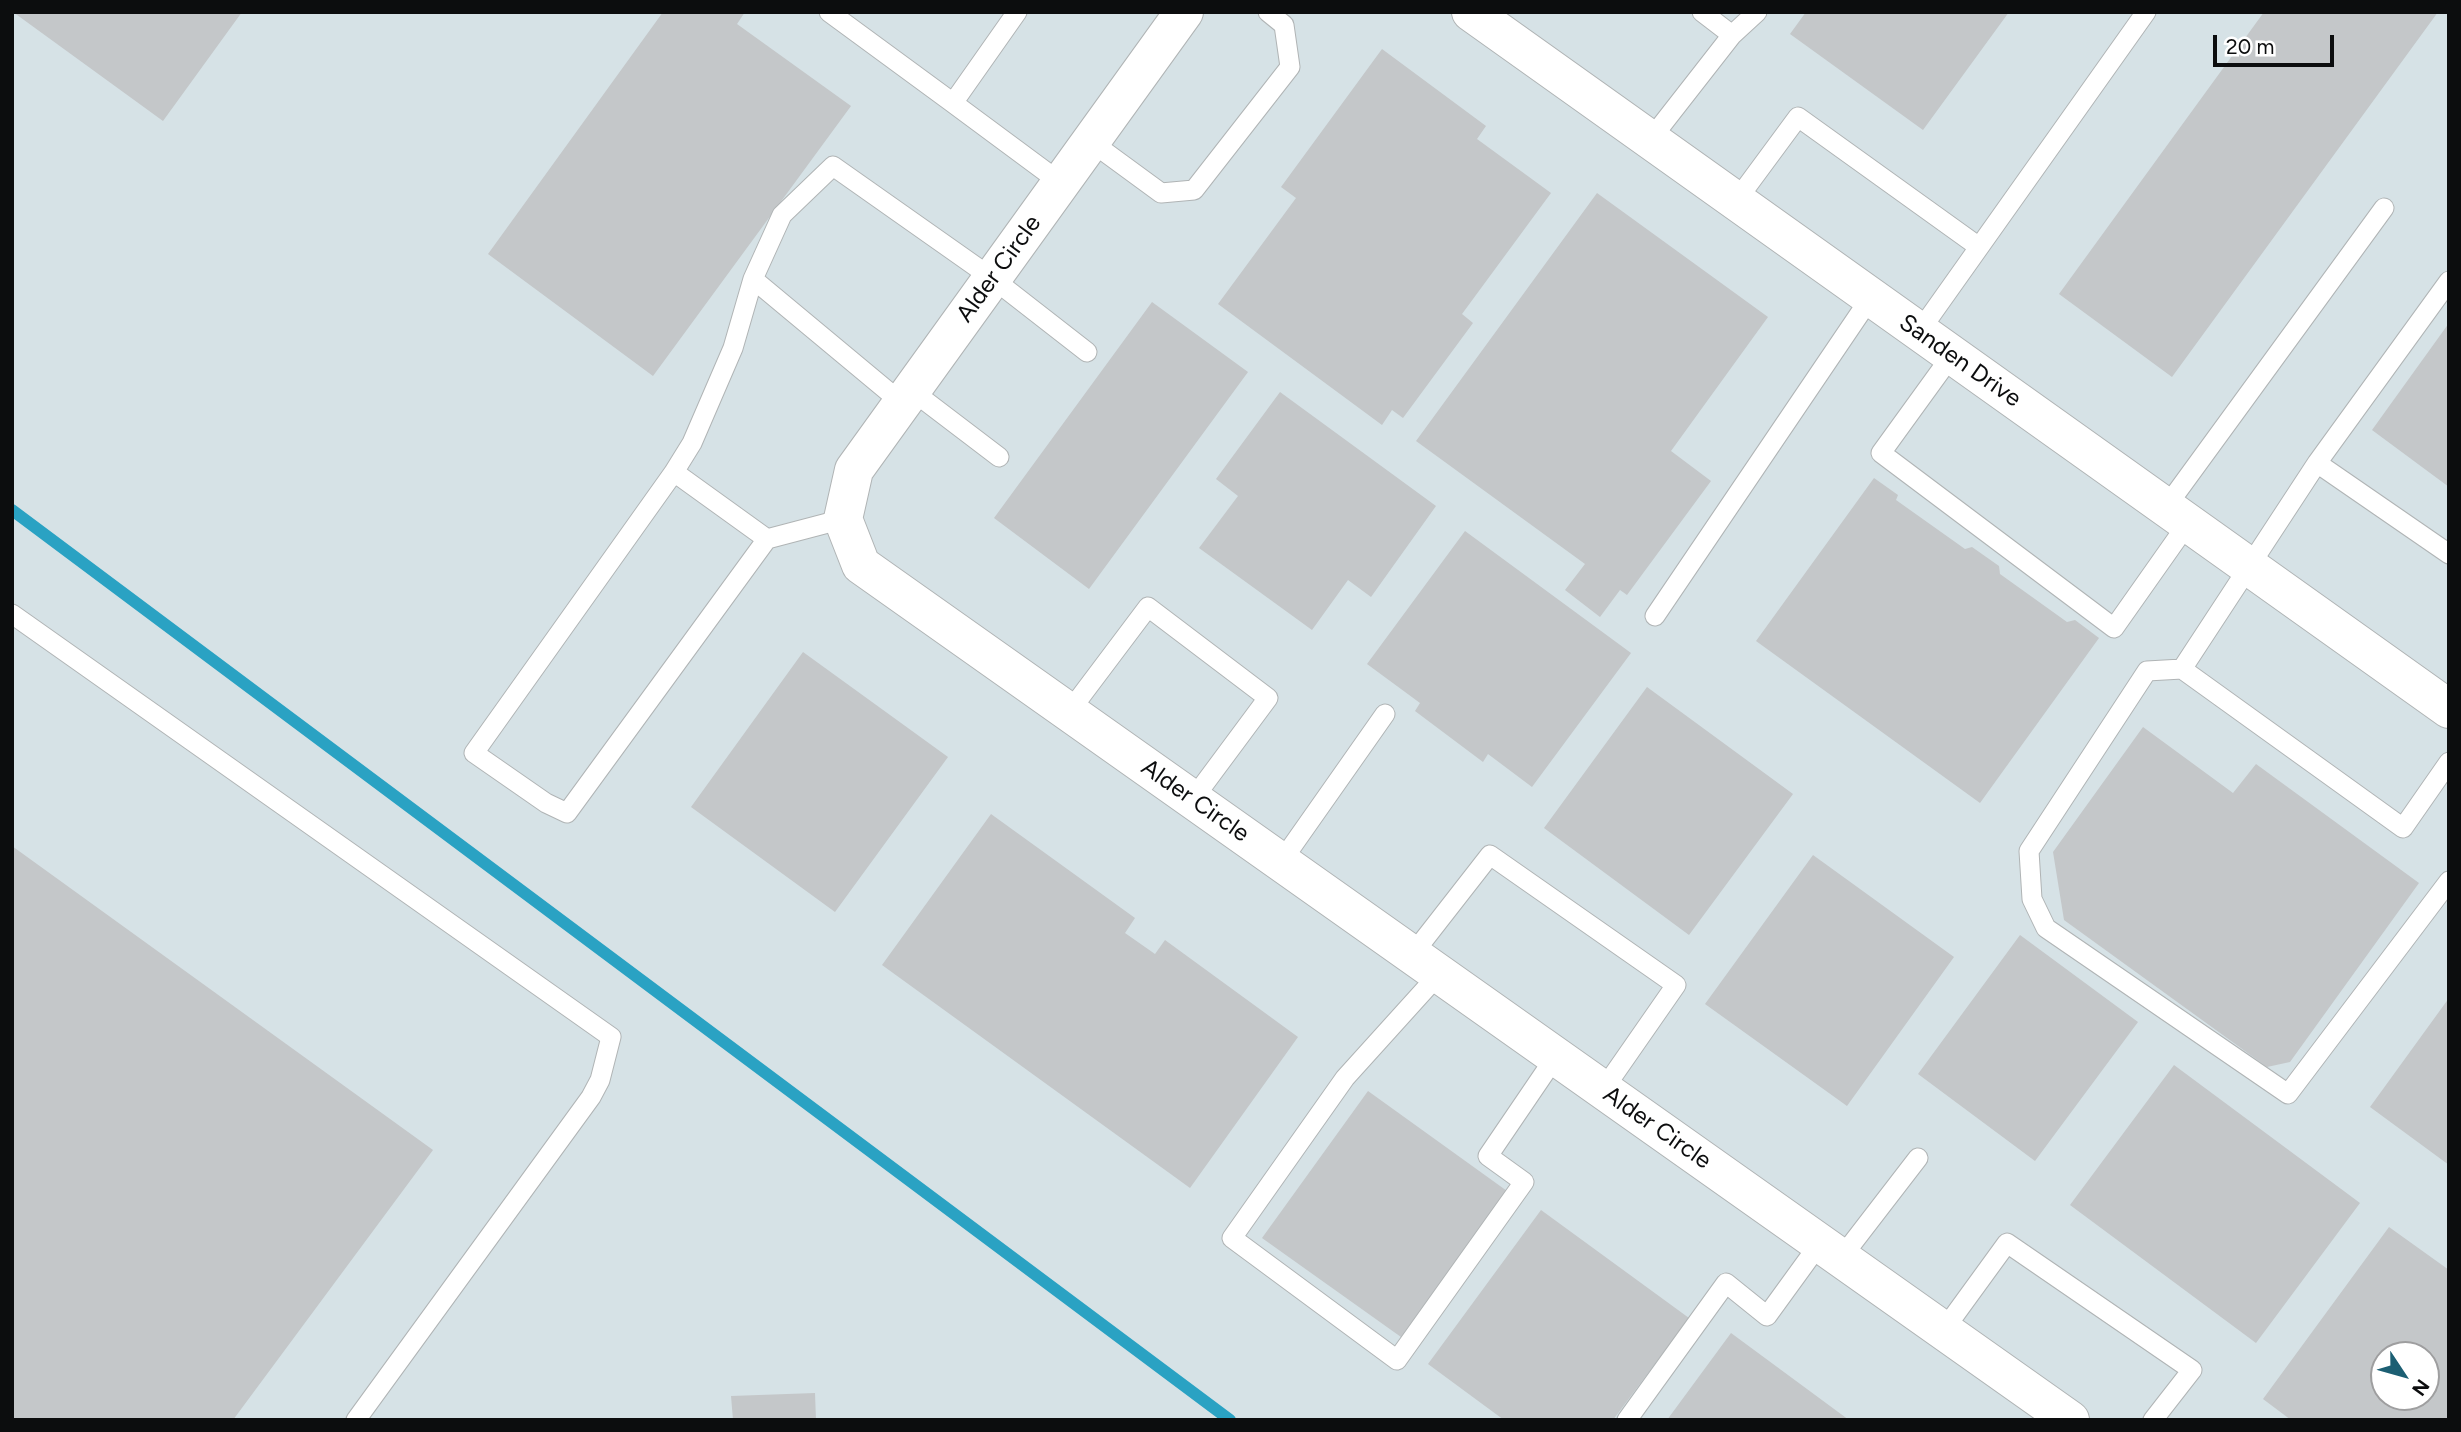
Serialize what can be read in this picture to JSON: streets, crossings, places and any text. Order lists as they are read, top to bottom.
{
  "streets": {
    "street": ["Alder Circle", "Sanden Drive"]
  },
  "scale_bar": "20 m",
  "north": "bottom right"
}
